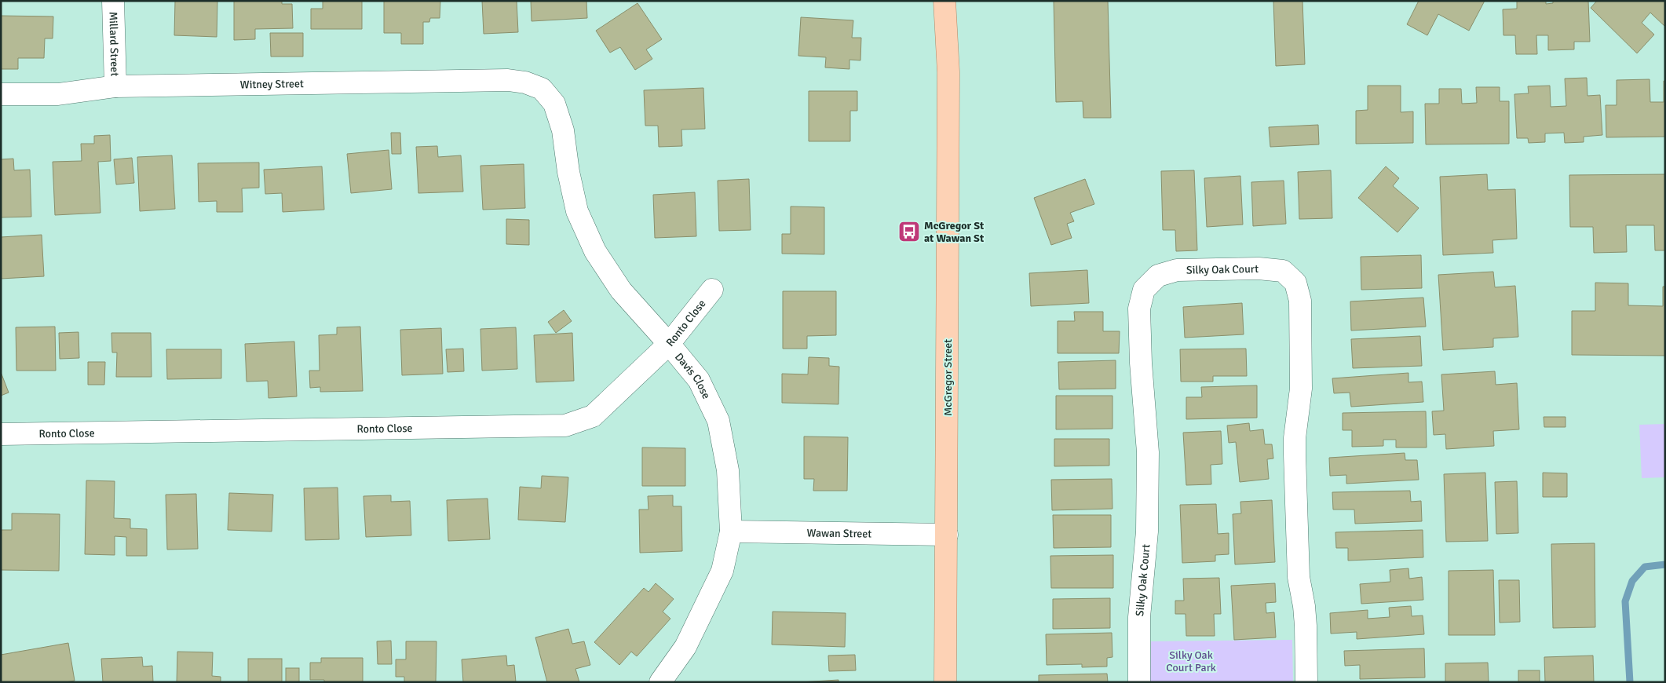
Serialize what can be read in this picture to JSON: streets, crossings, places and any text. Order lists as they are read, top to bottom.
{
  "streets": {
    "main road": ["McGregor Street"],
    "street": [
      "Millard Street",
      "Witney Street",
      "Silky Oak Court",
      "Ronto Close",
      "Davis Close",
      "Wawan Street"
    ]
  },
  "crossings": [
    ["Millard Street", "Witney Street"],
    ["Witney Street", "Davis Close"],
    ["Ronto Close", "Davis Close"],
    ["Davis Close", "Wawan Street"],
    ["McGregor Street", "Wawan Street"]
  ],
  "parks": ["Silky Oak Court Park"],
  "places": {
    "bus stop": ["McGregor St at Wawan St"]
  }
}
